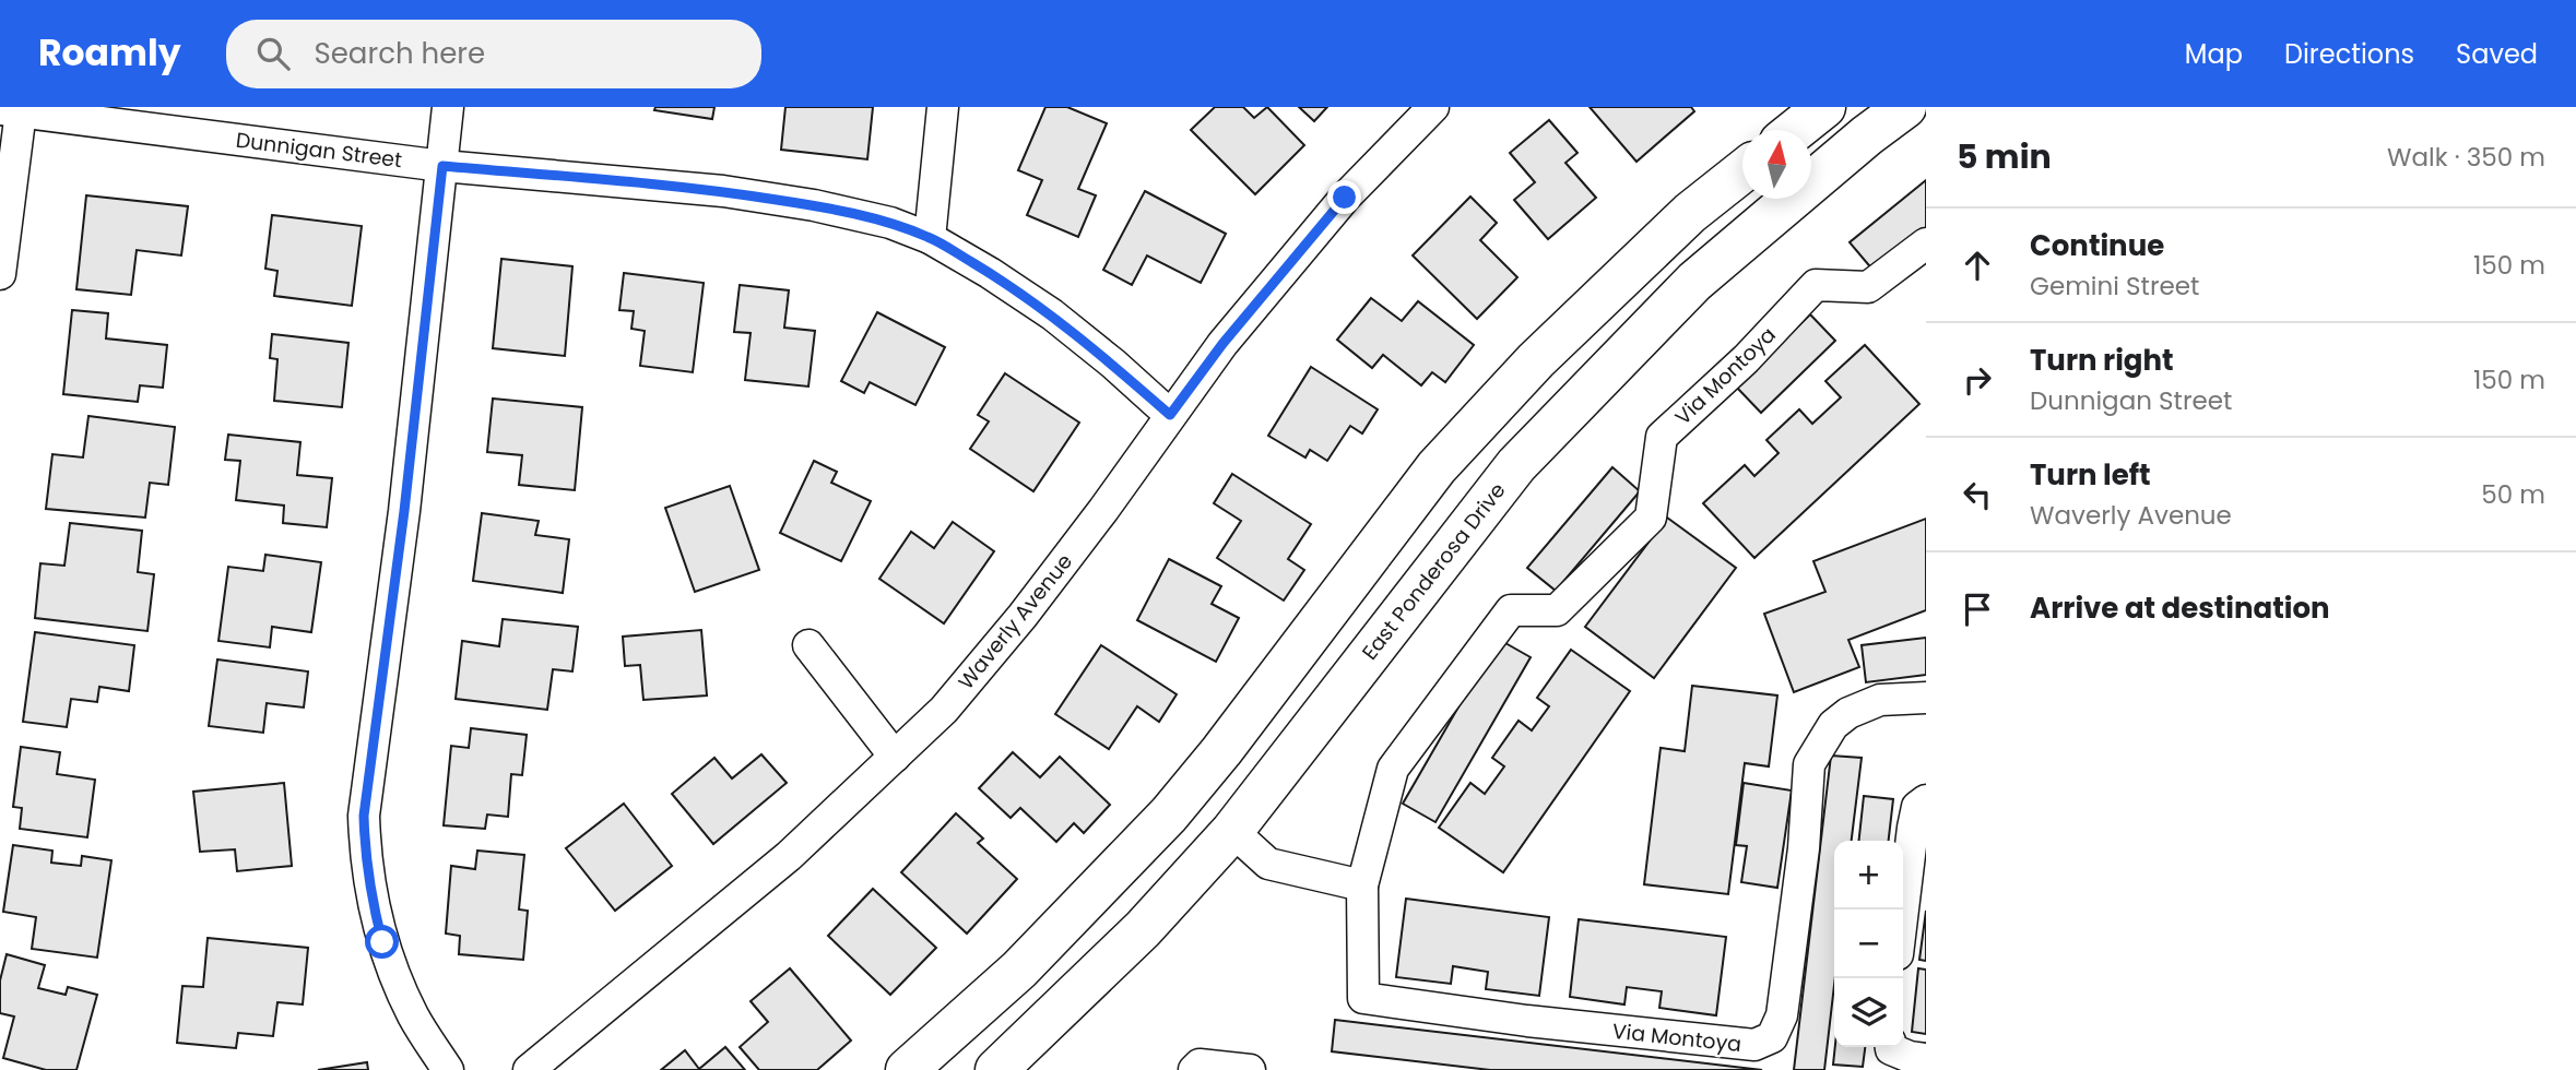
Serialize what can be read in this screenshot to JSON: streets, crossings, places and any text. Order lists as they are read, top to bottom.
{
  "streets": {
    "main road": ["East Ponderosa Drive"],
    "street": ["Dunnigan Street", "Via Montoya", "Waverly Avenue"]
  },
  "crossings": [
    ["Dunnigan Street", "Waverly Avenue"]
  ],
  "north": "top",
  "page": {
    "header": "Roamly",
    "search": "Search here",
    "nav": ["Map", "Directions", "Saved"],
    "heading": ["5 min", "Walk · 350 m"],
    "list": [
      ["Continue", "Gemini Street", "150 m"],
      ["Turn right", "Dunnigan Street", "150 m"],
      ["Turn left", "Waverly Avenue", "50 m"],
      "Arrive at destination"
    ],
    "map_buttons": ["+", "−"]
  }
}
